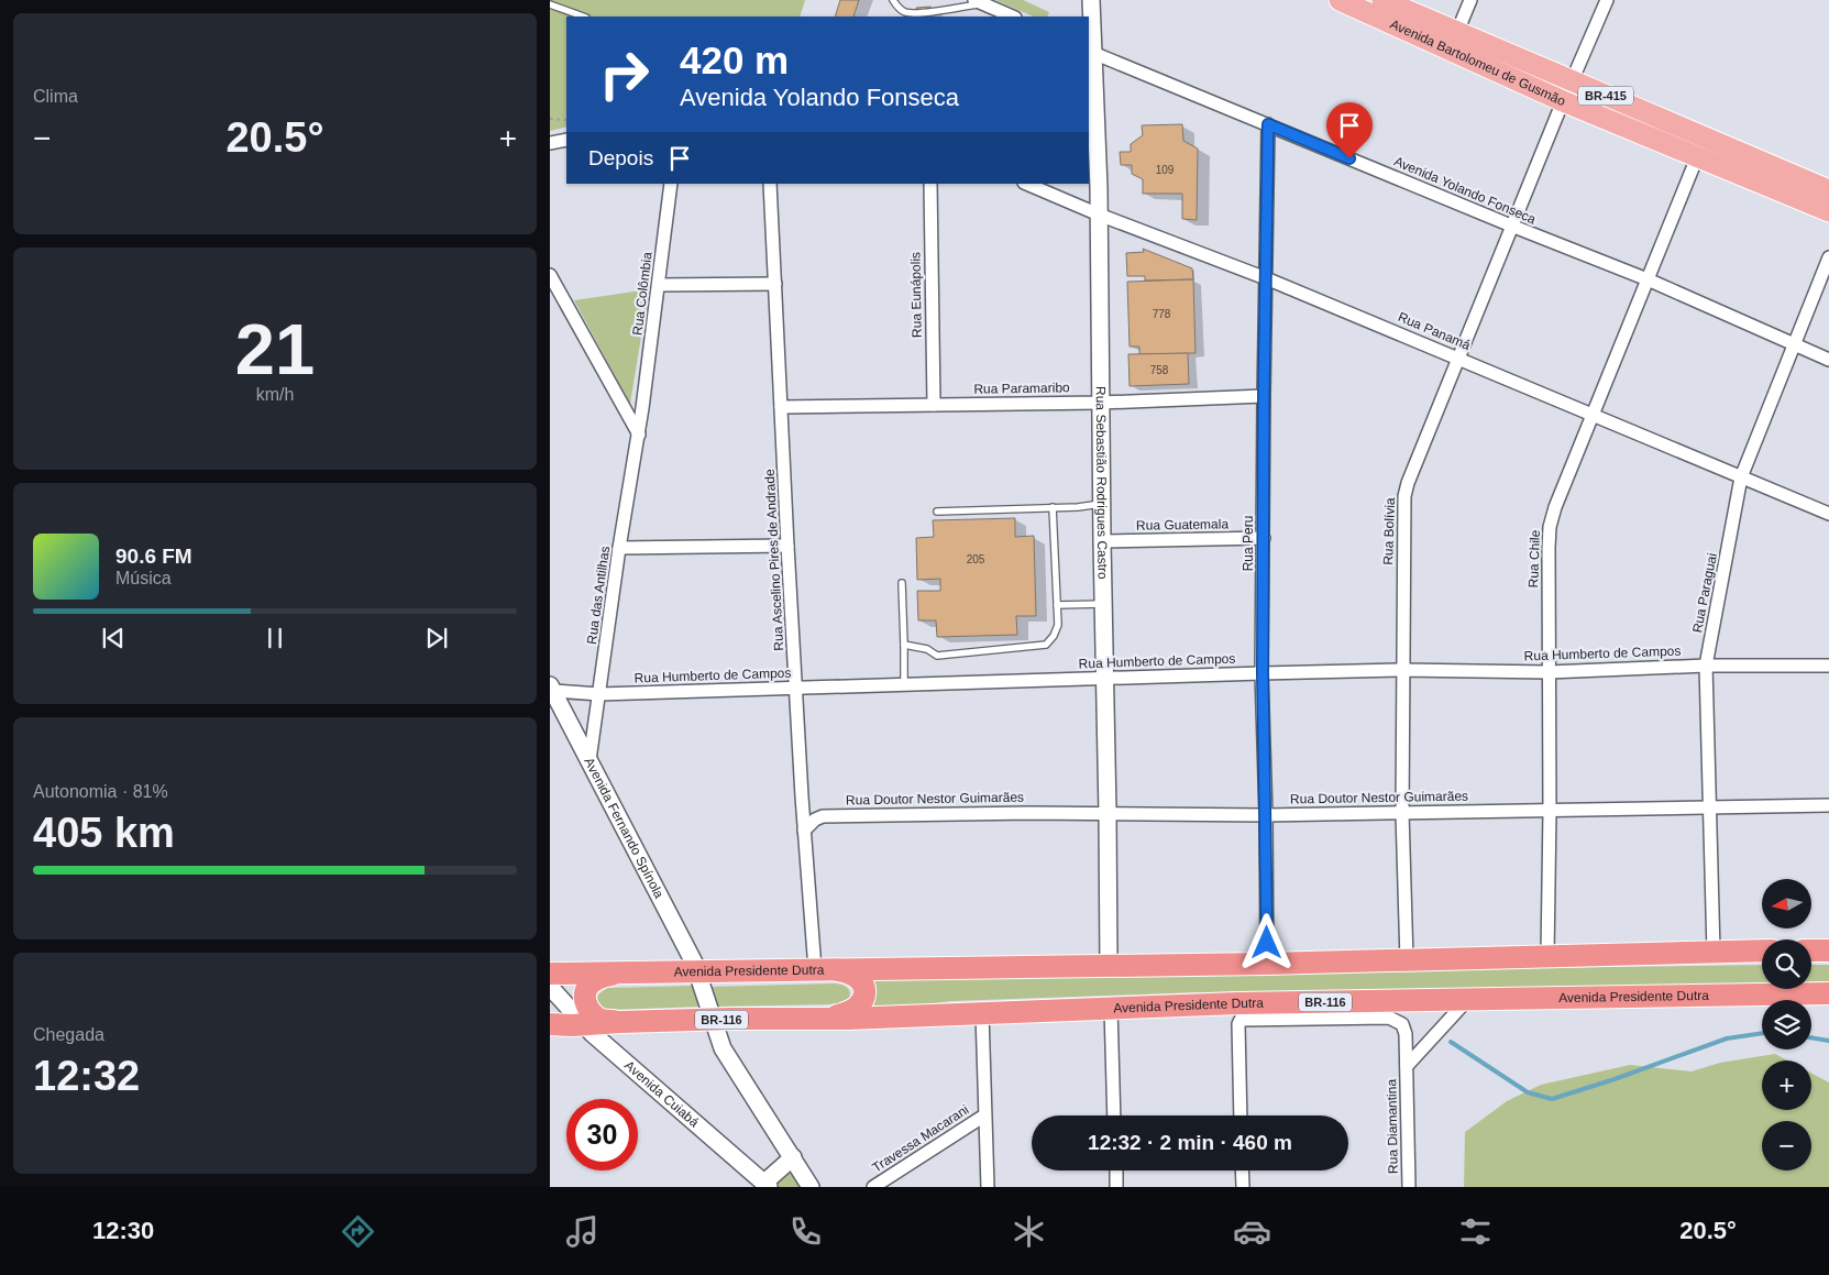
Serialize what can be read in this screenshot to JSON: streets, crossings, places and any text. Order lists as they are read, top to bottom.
{
  "streets": {
    "highway": ["Avenida Presidente Dutra", "BR-116"],
    "main road": ["Avenida Bartolomeu de Gusmão", "BR-415"],
    "street": [
      "Avenida Yolando Fonseca",
      "Rua Colômbia",
      "Rua Eunápolis",
      "Rua Panamá",
      "Rua Paramaribo",
      "Rua Sebastião Rodrigues Castro",
      "Rua Guatemala",
      "Rua Bolívia",
      "Rua Peru",
      "Rua Chile",
      "Rua Ascelino Pires de Andrade",
      "Rua Paraguai",
      "Rua das Antilhas",
      "Rua Humberto de Campos",
      "Rua Doutor Nestor Guimarães",
      "Avenida Fernando Spínola",
      "Avenida Cuiabá",
      "Rua Diamantina",
      "Travessa Macarani"
    ]
  },
  "crossings": [
    ["Avenida Bartolomeu de Gusmão", "Rua Bolívia"],
    ["Avenida Bartolomeu de Gusmão", "Rua Chile"],
    ["Avenida Yolando Fonseca", "Rua Sebastião Rodrigues Castro"],
    ["Avenida Yolando Fonseca", "Rua Bolívia"],
    ["Avenida Yolando Fonseca", "Rua Peru"],
    ["Avenida Yolando Fonseca", "Rua Chile"],
    ["Avenida Yolando Fonseca", "Rua Paraguai"],
    ["Rua Colômbia", "Rua das Antilhas"],
    ["Rua Eunápolis", "Rua Paramaribo"],
    ["Rua Panamá", "Rua Sebastião Rodrigues Castro"],
    ["Rua Panamá", "Rua Bolívia"],
    ["Rua Panamá", "Rua Peru"],
    ["Rua Panamá", "Rua Chile"],
    ["Rua Panamá", "Rua Paraguai"],
    ["Rua Paramaribo", "Rua Sebastião Rodrigues Castro"],
    ["Rua Paramaribo", "Rua Peru"],
    ["Rua Paramaribo", "Rua Ascelino Pires de Andrade"],
    ["Rua Sebastião Rodrigues Castro", "Rua Guatemala"],
    ["Rua Sebastião Rodrigues Castro", "Rua Humberto de Campos"],
    ["Rua Sebastião Rodrigues Castro", "Rua Doutor Nestor Guimarães"],
    ["Rua Sebastião Rodrigues Castro", "Avenida Presidente Dutra"],
    ["Rua Guatemala", "Rua Peru"],
    ["Rua Bolívia", "Rua Humberto de Campos"],
    ["Rua Bolívia", "Rua Doutor Nestor Guimarães"],
    ["Rua Bolívia", "Avenida Presidente Dutra"],
    ["Rua Peru", "Rua Humberto de Campos"],
    ["Rua Peru", "Rua Doutor Nestor Guimarães"],
    ["Rua Peru", "Avenida Presidente Dutra"],
    ["Rua Chile", "Rua Humberto de Campos"],
    ["Rua Chile", "Rua Doutor Nestor Guimarães"],
    ["Rua Chile", "Avenida Presidente Dutra"],
    ["Rua Ascelino Pires de Andrade", "Rua Humberto de Campos"],
    ["Rua Ascelino Pires de Andrade", "Rua Doutor Nestor Guimarães"],
    ["Rua Ascelino Pires de Andrade", "Avenida Presidente Dutra"],
    ["Rua Paraguai", "Rua Humberto de Campos"],
    ["Rua Paraguai", "Rua Doutor Nestor Guimarães"],
    ["Rua Paraguai", "Avenida Presidente Dutra"],
    ["Rua das Antilhas", "Rua Humberto de Campos"],
    ["Rua das Antilhas", "Avenida Fernando Spínola"],
    ["Rua Humberto de Campos", "Avenida Fernando Spínola"],
    ["Avenida Fernando Spínola", "Avenida Presidente Dutra"],
    ["Avenida Presidente Dutra", "Avenida Cuiabá"],
    ["Avenida Presidente Dutra", "Rua Diamantina"]
  ],
  "house_numbers": [
    "109",
    "778",
    "758",
    "205"
  ],
  "north": "left",
  "page": {
    "tile": [
      "Clima",
      ["21", "km/h"],
      ["Autonomia · 81%", "405 km"],
      ["Chegada", "12:32"]
    ],
    "turn": ["420 m", "Avenida Yolando Fonseca"],
    "heat": ["−", "20.5°", "+"],
    "then": "Depois",
    "song": ["90.6 FM", "Música"],
    "map_buttons": ["+", "−"],
    "limit": "30",
    "trip": "12:32 · 2 min · 460 m",
    "tabs": ["12:30", "20.5°"]
  }
}
